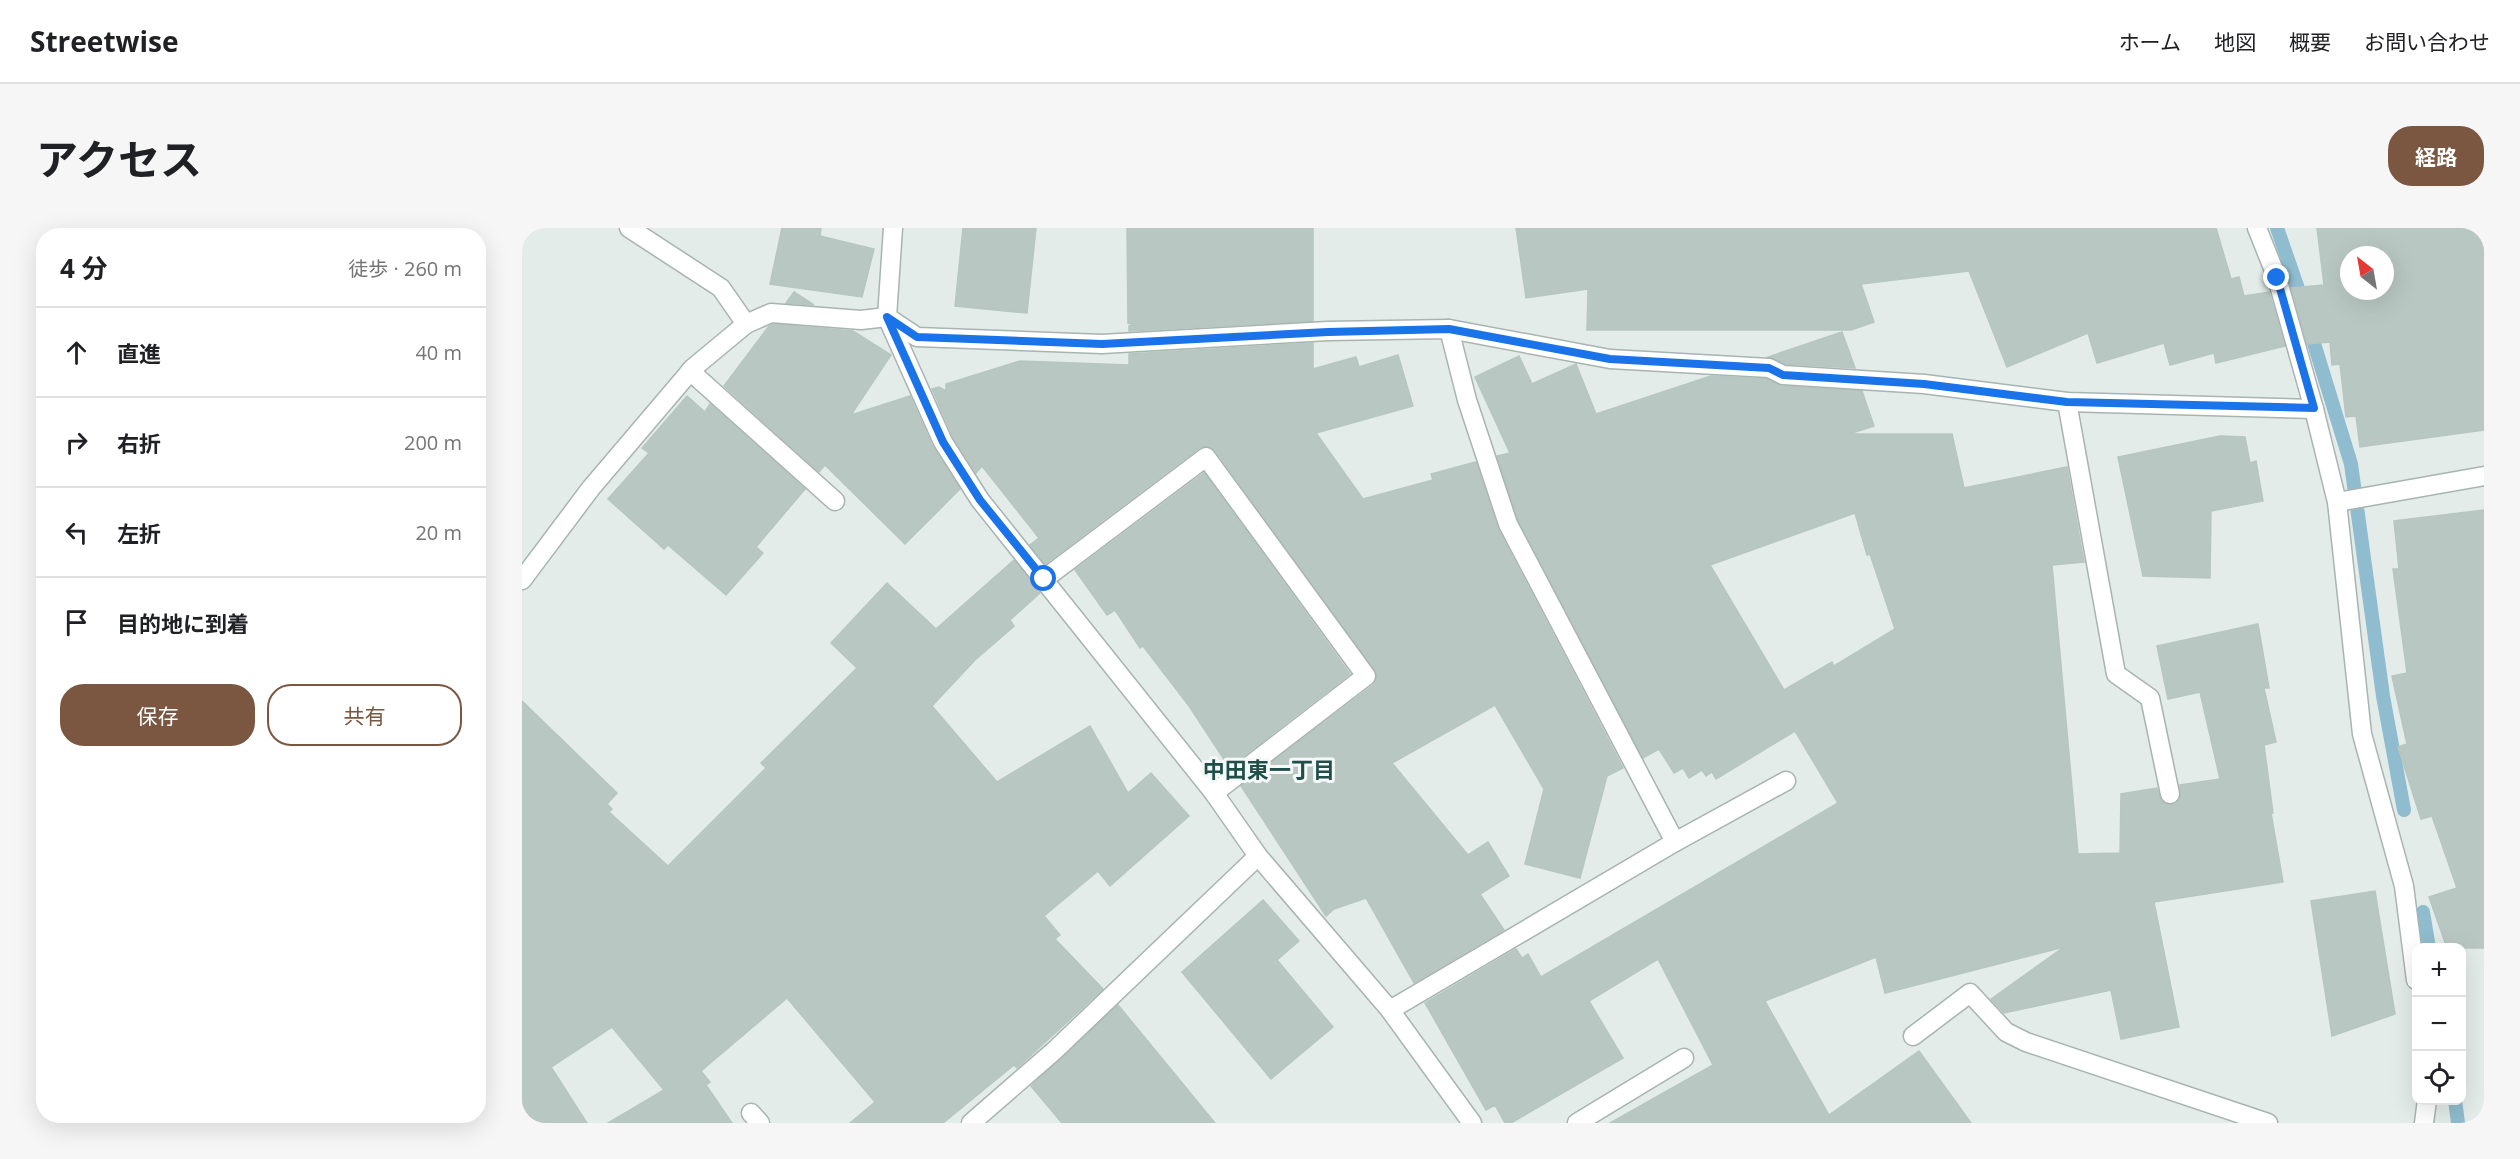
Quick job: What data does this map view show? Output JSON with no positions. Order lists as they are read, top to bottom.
{
  "districts": ["中田東一丁目"],
  "north": "top left",
  "page": {
    "header": "Streetwise",
    "nav": [
      "ホーム",
      "地図",
      "概要",
      "お問い合わせ"
    ],
    "title": "アクセス",
    "buttons": [
      "経路",
      ["保存", "共有"]
    ],
    "heading": ["4 分", "徒歩 · 260 m"],
    "list": [
      ["直進", "40 m"],
      ["右折", "200 m"],
      ["左折", "20 m"],
      "目的地に到着"
    ],
    "map_buttons": ["+", "−"]
  }
}
